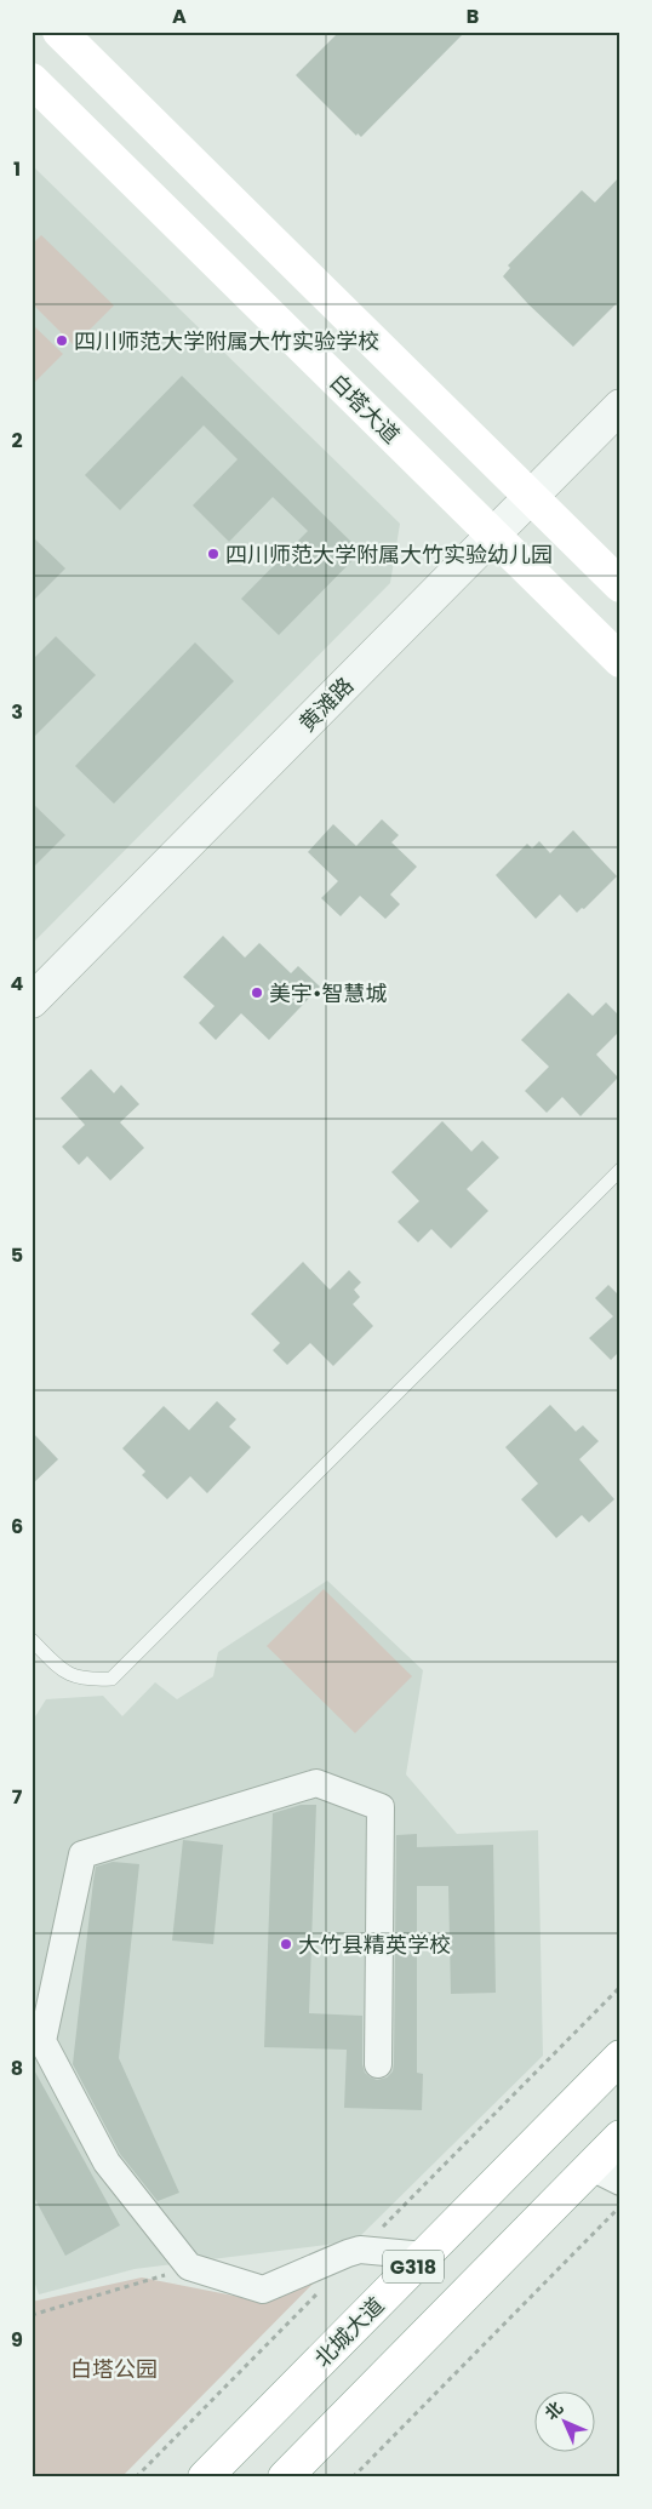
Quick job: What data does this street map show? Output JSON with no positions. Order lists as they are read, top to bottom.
{
  "streets": {
    "main road": ["白塔大道", "G318", "北城大道"],
    "street": ["黄滩路"]
  },
  "crossings": [
    ["白塔大道", "黄滩路"]
  ],
  "parks": ["白塔公园"],
  "places": [
    "四川师范大学附属大竹实验学校",
    "四川师范大学附属大竹实验幼儿园",
    "美宇•智慧城",
    "大竹县精英学校"
  ],
  "north": "top left",
  "grid": {
    "columns": ["A", "B"],
    "rows": [
      "1",
      "2",
      "3",
      "4",
      "5",
      "6",
      "7",
      "8",
      "9"
    ]
  }
}
